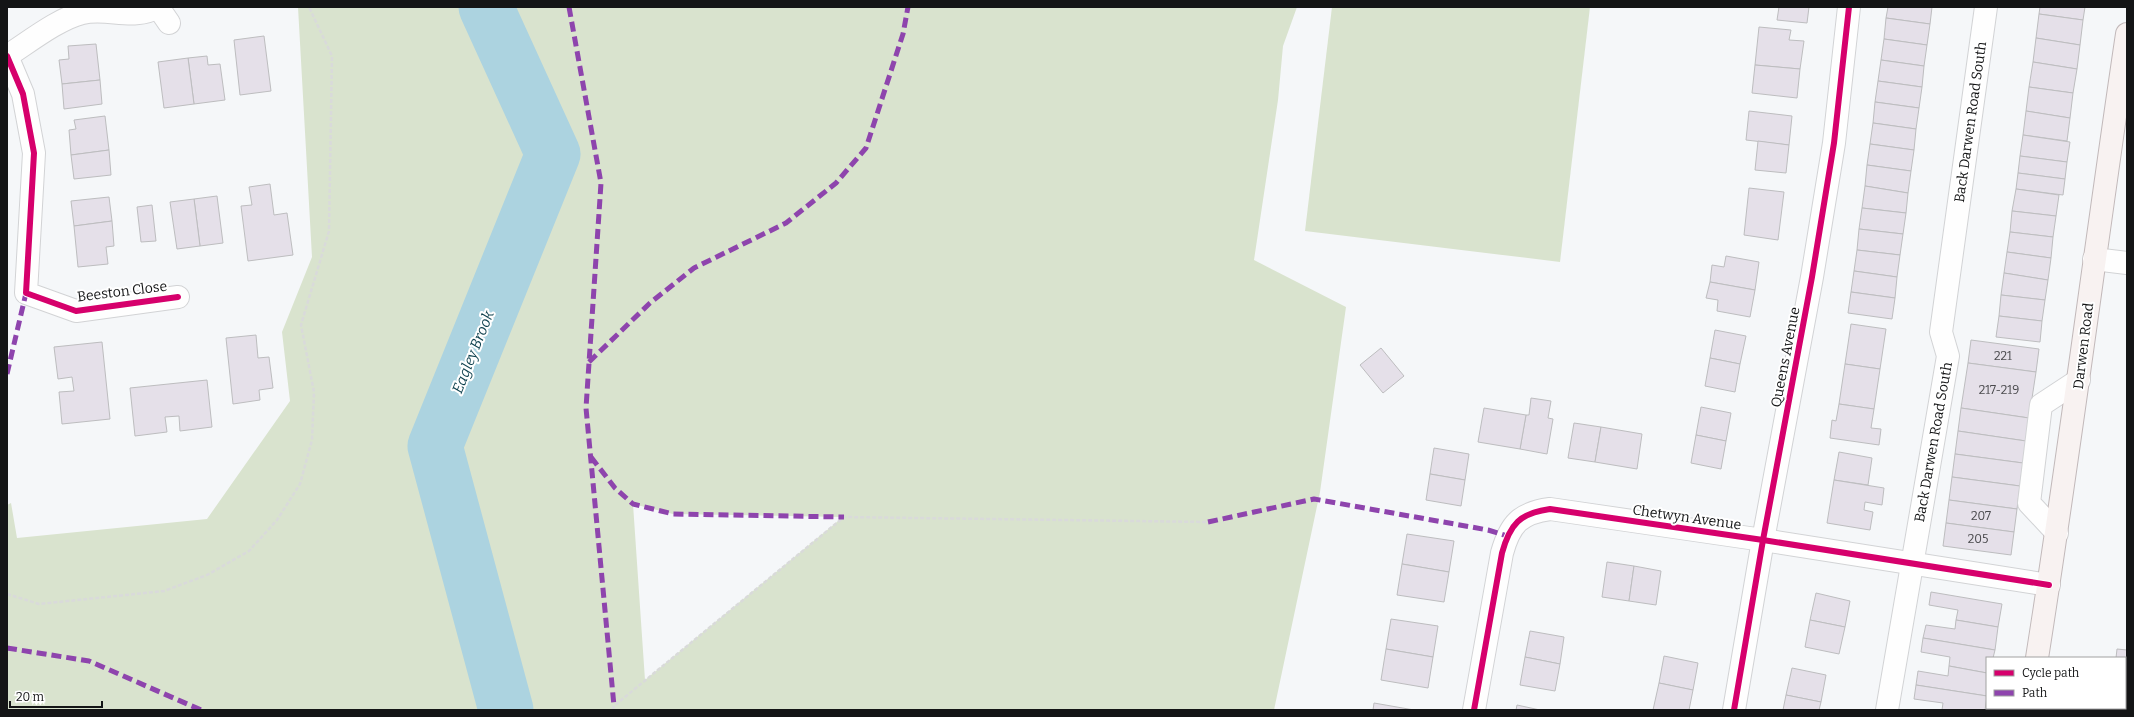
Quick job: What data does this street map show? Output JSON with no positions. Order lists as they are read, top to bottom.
{
  "streets": {
    "main road": ["Darwen Road"],
    "street": [
      "Back Darwen Road South",
      "Beeston Close",
      "Queens Avenue",
      "Chetwyn Avenue"
    ]
  },
  "crossings": [
    ["Back Darwen Road South", "Chetwyn Avenue"],
    ["Darwen Road", "Chetwyn Avenue"],
    ["Queens Avenue", "Chetwyn Avenue"]
  ],
  "water": ["Eagley Brook"],
  "house_numbers": [
    "221",
    "217-219",
    "207",
    "205"
  ],
  "legend": ["Cycle path", "Path"],
  "scale_bar": "20 m"
}
